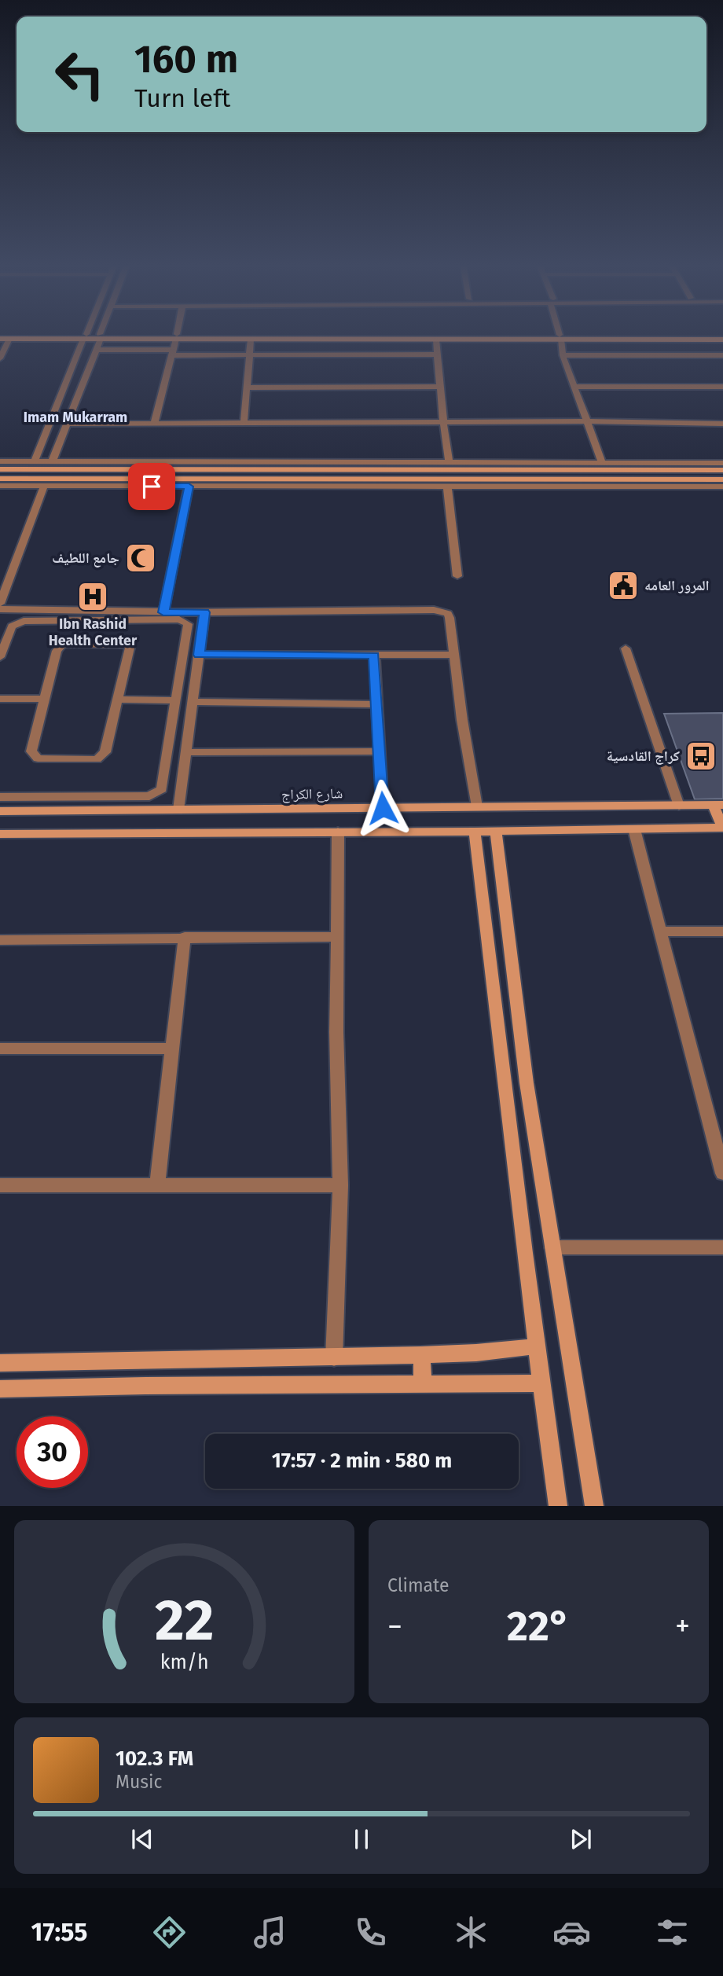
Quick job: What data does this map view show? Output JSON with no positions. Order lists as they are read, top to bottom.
{
  "streets": {
    "street": ["شارع الكراج"]
  },
  "districts": ["Imam Mukarram"],
  "places": {
    "mosque": ["جامع اللطیف"],
    "public building": ["المرور العامه"],
    "hospital": ["Ibn Rashid Health Center"],
    "bus stop": ["كراج القادسية"]
  },
  "page": {
    "turn": ["160 m", "Turn left"],
    "limit": "30",
    "trip": "17:57 · 2 min · 580 m",
    "tile": "Climate",
    "heat": ["−", "22°", "+"],
    "song": ["102.3 FM", "Music"],
    "tabs": "17:55",
    "gauge": ["22", "km/h"]
  }
}
